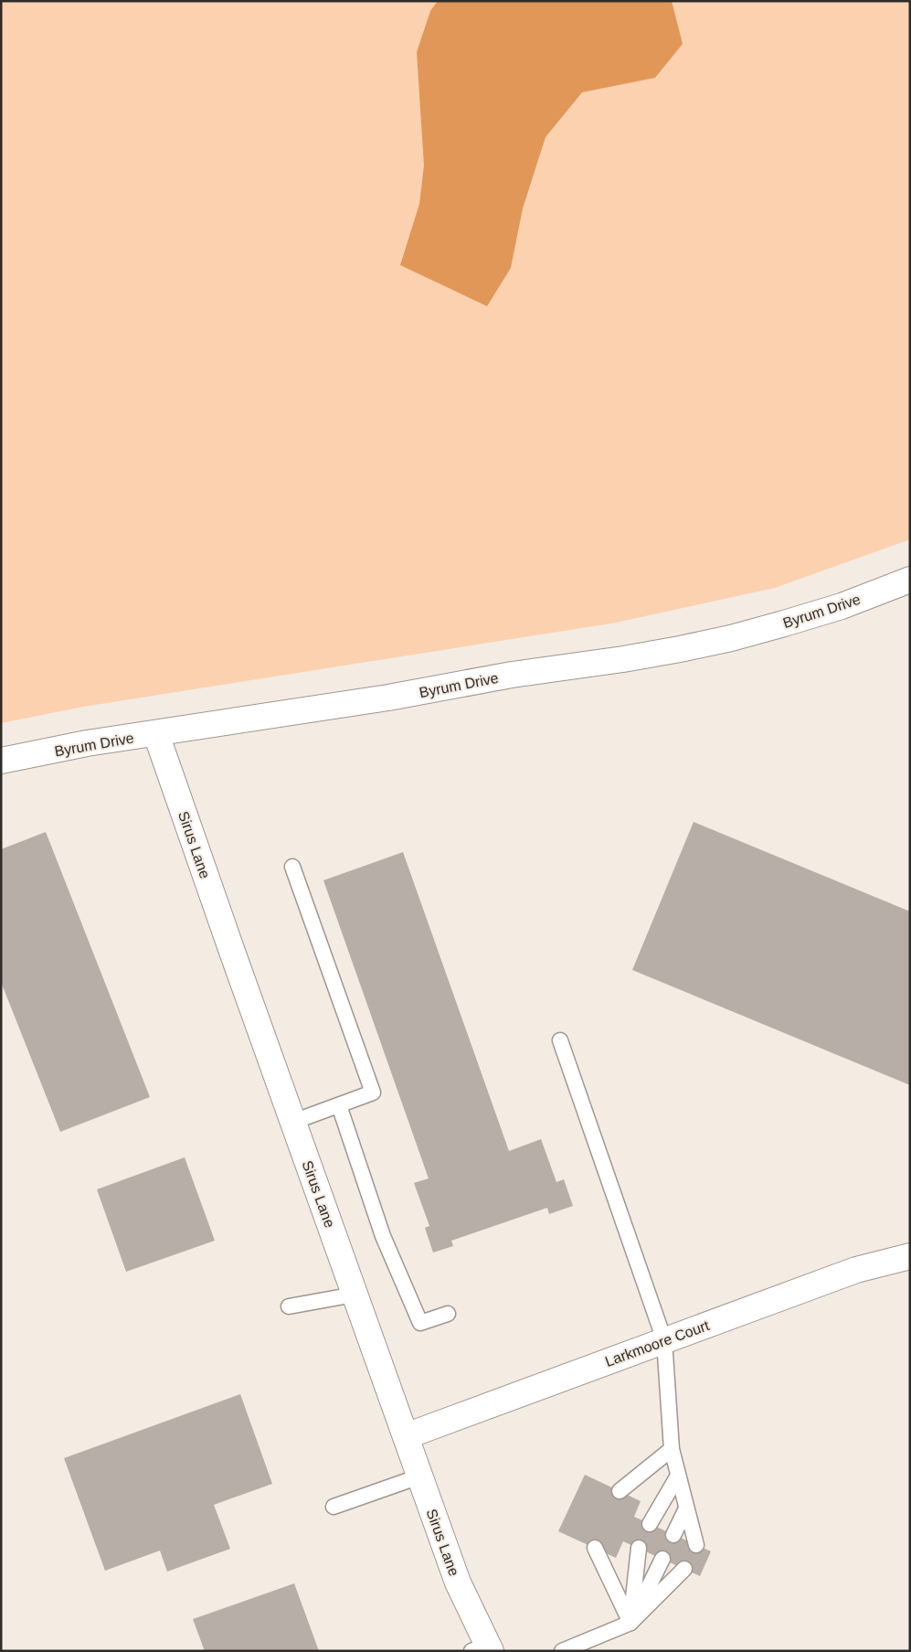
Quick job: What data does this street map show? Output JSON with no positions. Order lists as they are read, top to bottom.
{
  "streets": {
    "street": ["Byrum Drive", "Sirus Lane", "Larkmoore Court"]
  },
  "crossings": [
    ["Byrum Drive", "Sirus Lane"],
    ["Sirus Lane", "Larkmoore Court"]
  ]
}
